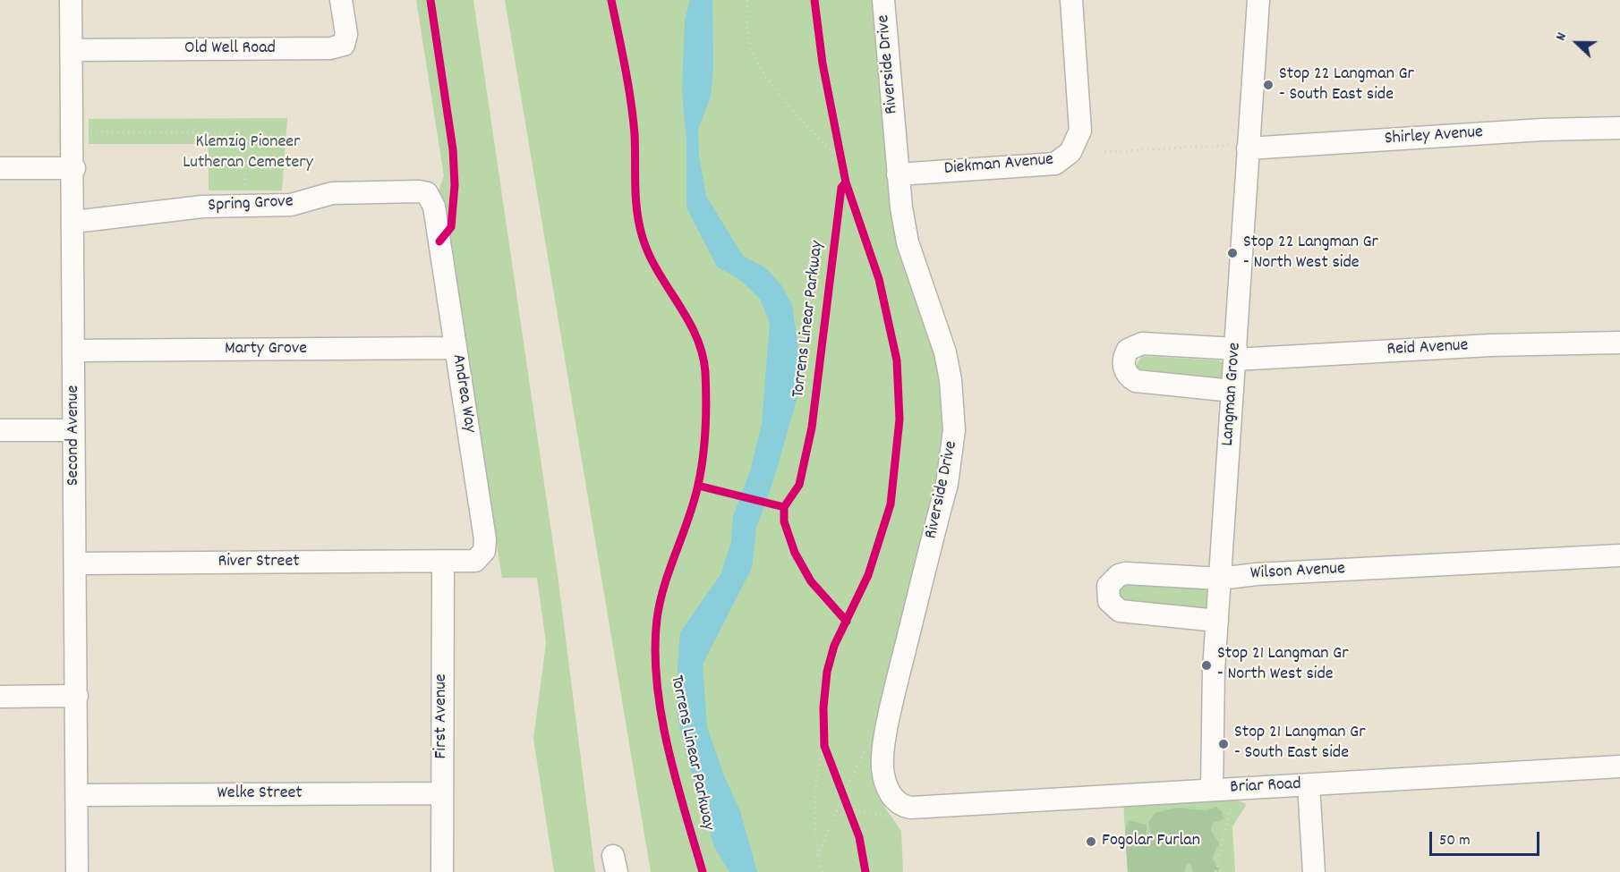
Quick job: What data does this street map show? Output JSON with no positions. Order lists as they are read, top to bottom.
{
  "streets": {
    "street": [
      "Old Well Road",
      "Riverside Drive",
      "Shirley Avenue",
      "Diekman Avenue",
      "Spring Grove",
      "Reid Avenue",
      "Marty Grove",
      "Andrea Way",
      "Langman Grove",
      "Second Avenue",
      "River Street",
      "Wilson Avenue",
      "First Avenue",
      "Briar Road",
      "Welke Street"
    ],
    "cycle path": ["Torrens Linear Parkway"]
  },
  "crossings": [
    ["Old Well Road", "Second Avenue"],
    ["Riverside Drive", "Diekman Avenue"],
    ["Riverside Drive", "Briar Road"],
    ["Shirley Avenue", "Langman Grove"],
    ["Spring Grove", "Andrea Way"],
    ["Spring Grove", "Second Avenue"],
    ["Reid Avenue", "Langman Grove"],
    ["Marty Grove", "Andrea Way"],
    ["Marty Grove", "Second Avenue"],
    ["Andrea Way", "River Street"],
    ["Andrea Way", "First Avenue"],
    ["Langman Grove", "Wilson Avenue"],
    ["Langman Grove", "Briar Road"],
    ["Second Avenue", "River Street"],
    ["Second Avenue", "Welke Street"],
    ["River Street", "First Avenue"],
    ["First Avenue", "Welke Street"]
  ],
  "parks": ["Klemzig Pioneer Lutheran Cemetery"],
  "places": [
    "Stop 22 Langman Gr - South East side",
    "Stop 22 Langman Gr - North West side",
    "Stop 21 Langman Gr - North West side",
    "Stop 21 Langman Gr - South East side",
    "Fogolar Furlan"
  ],
  "scale_bar": "50 m",
  "north": "left"
}
